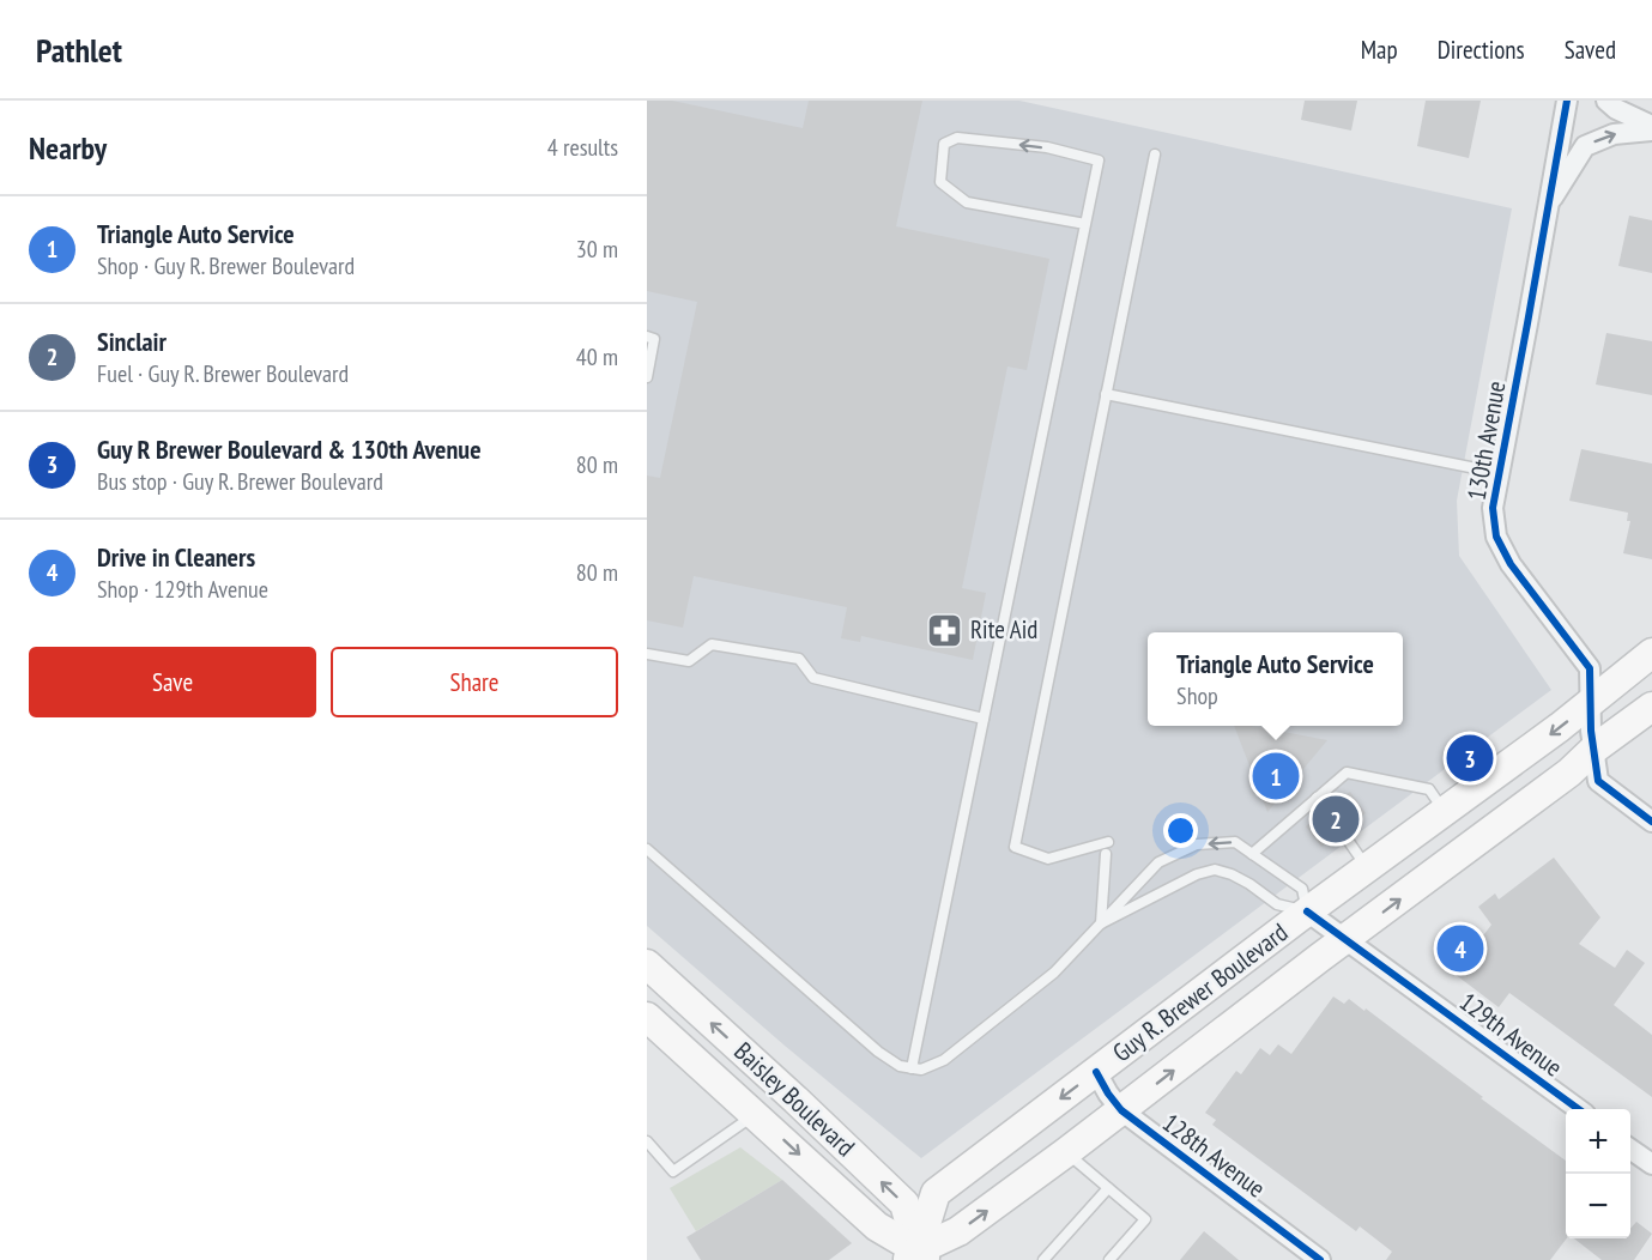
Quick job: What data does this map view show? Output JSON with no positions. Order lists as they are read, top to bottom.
{
  "streets": {
    "main road": ["Guy R. Brewer Boulevard", "Baisley Boulevard"],
    "street": ["130th Avenue", "129th Avenue", "128th Avenue"]
  },
  "crossings": [
    ["130th Avenue", "Guy R. Brewer Boulevard"],
    ["Guy R. Brewer Boulevard", "129th Avenue"],
    ["Guy R. Brewer Boulevard", "Baisley Boulevard"],
    ["Guy R. Brewer Boulevard", "128th Avenue"]
  ],
  "places": {
    "pharmacy": ["Rite Aid"]
  },
  "page": {
    "header": "Pathlet",
    "nav": ["Map", "Directions", "Saved"],
    "heading": ["Nearby", "4 results"],
    "list": [
      {
        "mark": "1",
        "name": "Triangle Auto Service",
        "note": "Shop · Guy R. Brewer Boulevard",
        "value": "30 m"
      },
      {
        "mark": "2",
        "name": "Sinclair",
        "note": "Fuel · Guy R. Brewer Boulevard",
        "value": "40 m"
      },
      {
        "mark": "3",
        "name": "Guy R Brewer Boulevard & 130th Avenue",
        "note": "Bus stop · Guy R. Brewer Boulevard",
        "value": "80 m"
      },
      {
        "mark": "4",
        "name": "Drive in Cleaners",
        "note": "Shop · 129th Avenue",
        "value": "80 m"
      }
    ],
    "buttons": ["Save", "Share"],
    "popup": ["Triangle Auto Service", "Shop"],
    "pins": [
      "3",
      "1",
      "2",
      "4"
    ],
    "map_buttons": ["+", "−"]
  }
}
